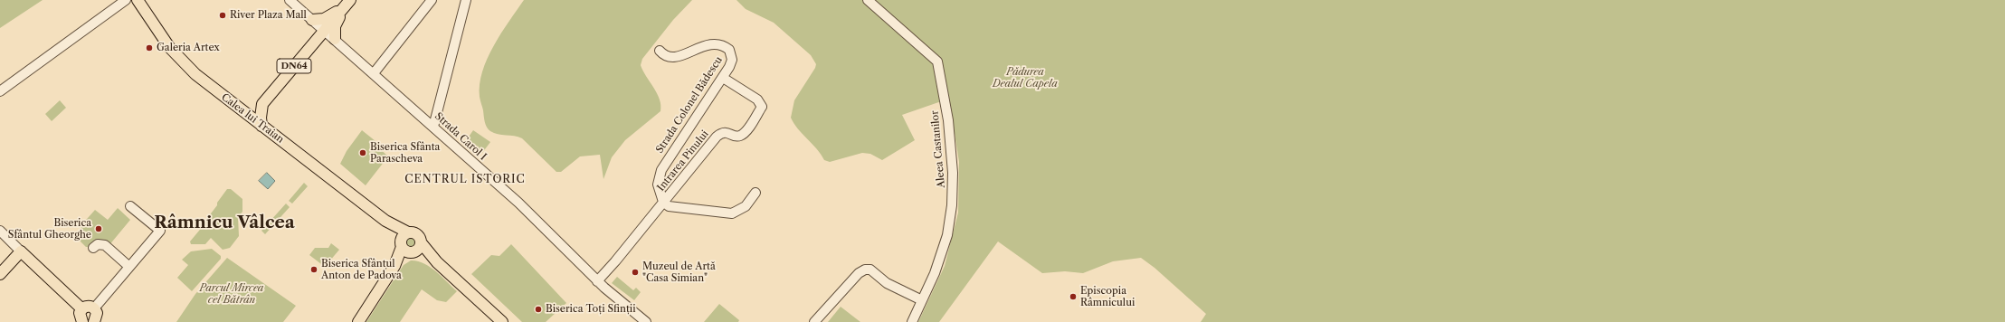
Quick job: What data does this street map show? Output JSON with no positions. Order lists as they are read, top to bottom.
{
  "streets": {
    "main road": ["DN64", "Calea lui Traian"],
    "street": [
      "Strada Colonel Bădescu",
      "Strada Carol I",
      "Aleea Castanilor",
      "Intrarea Pinului"
    ]
  },
  "crossings": [
    ["DN64", "Strada Carol I"],
    ["Strada Colonel Bădescu", "Intrarea Pinului"]
  ],
  "districts": ["CENTRUL ISTORIC", "Râmnicu Vâlcea"],
  "parks": ["Pădurea Dealul Capela", "Parcul Mircea cel Bătrân"],
  "places": [
    "River Plaza Mall",
    "Galeria Artex",
    "Biserica Sfânta Parascheva",
    "Biserica Sfântul Gheorghe",
    "Biserica Sfântul Anton de Padova",
    "Muzeul de Artă \"Casa Simian\"",
    "Episcopia Râmnicului",
    "Biserica Toți Sfinții"
  ]
}
